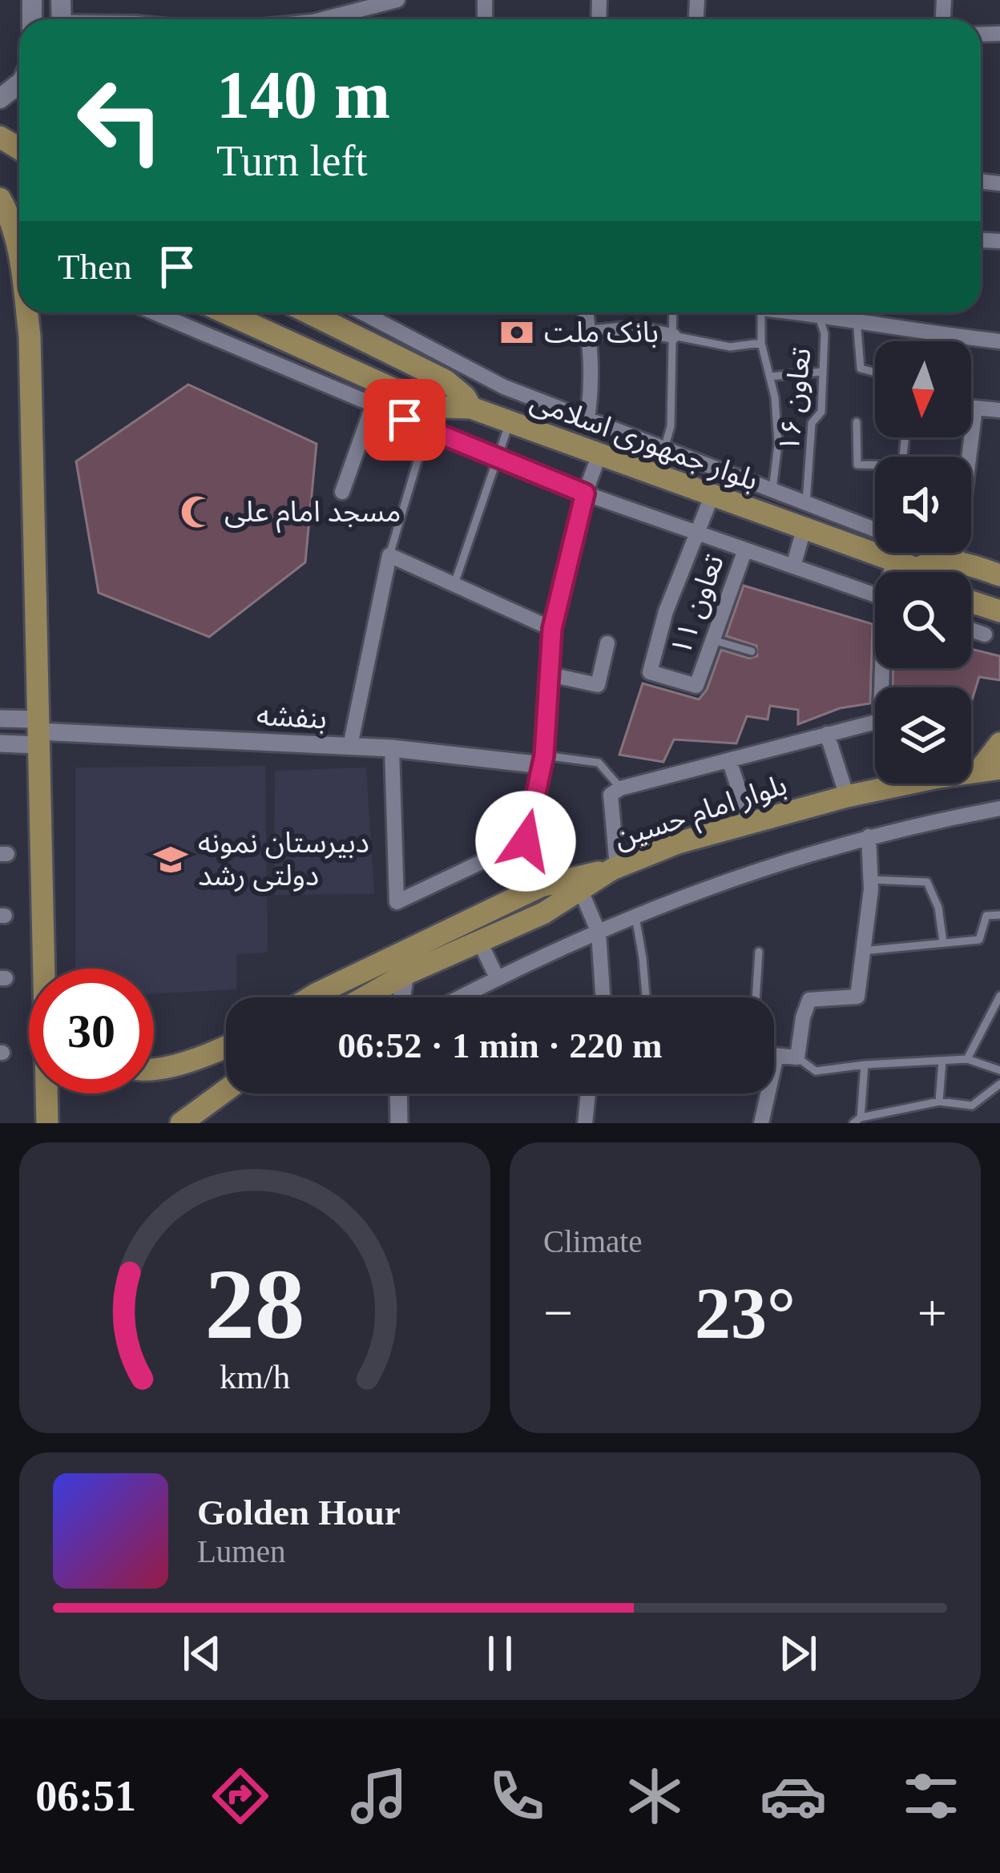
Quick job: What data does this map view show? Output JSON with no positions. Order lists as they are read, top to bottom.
{
  "streets": {
    "main road": ["بلوار جمهوری اسلامی", "بلوار امام حسین"],
    "street": ["تعاون ۱۱", "بنفشه"],
    "lane": ["تعاون ۱۶"]
  },
  "places": {
    "bank": ["بانک ملت"],
    "mosque": ["مسجد امام علی"],
    "school or university": ["دبیرستان نمونه دولتی رشد"]
  },
  "north": "bottom",
  "page": {
    "turn": ["140 m", "Turn left"],
    "then": "Then",
    "limit": "30",
    "trip": "06:52 · 1 min · 220 m",
    "tile": "Climate",
    "heat": ["−", "23°", "+"],
    "song": ["Golden Hour", "Lumen"],
    "tabs": "06:51",
    "gauge": ["28", "km/h"]
  }
}
